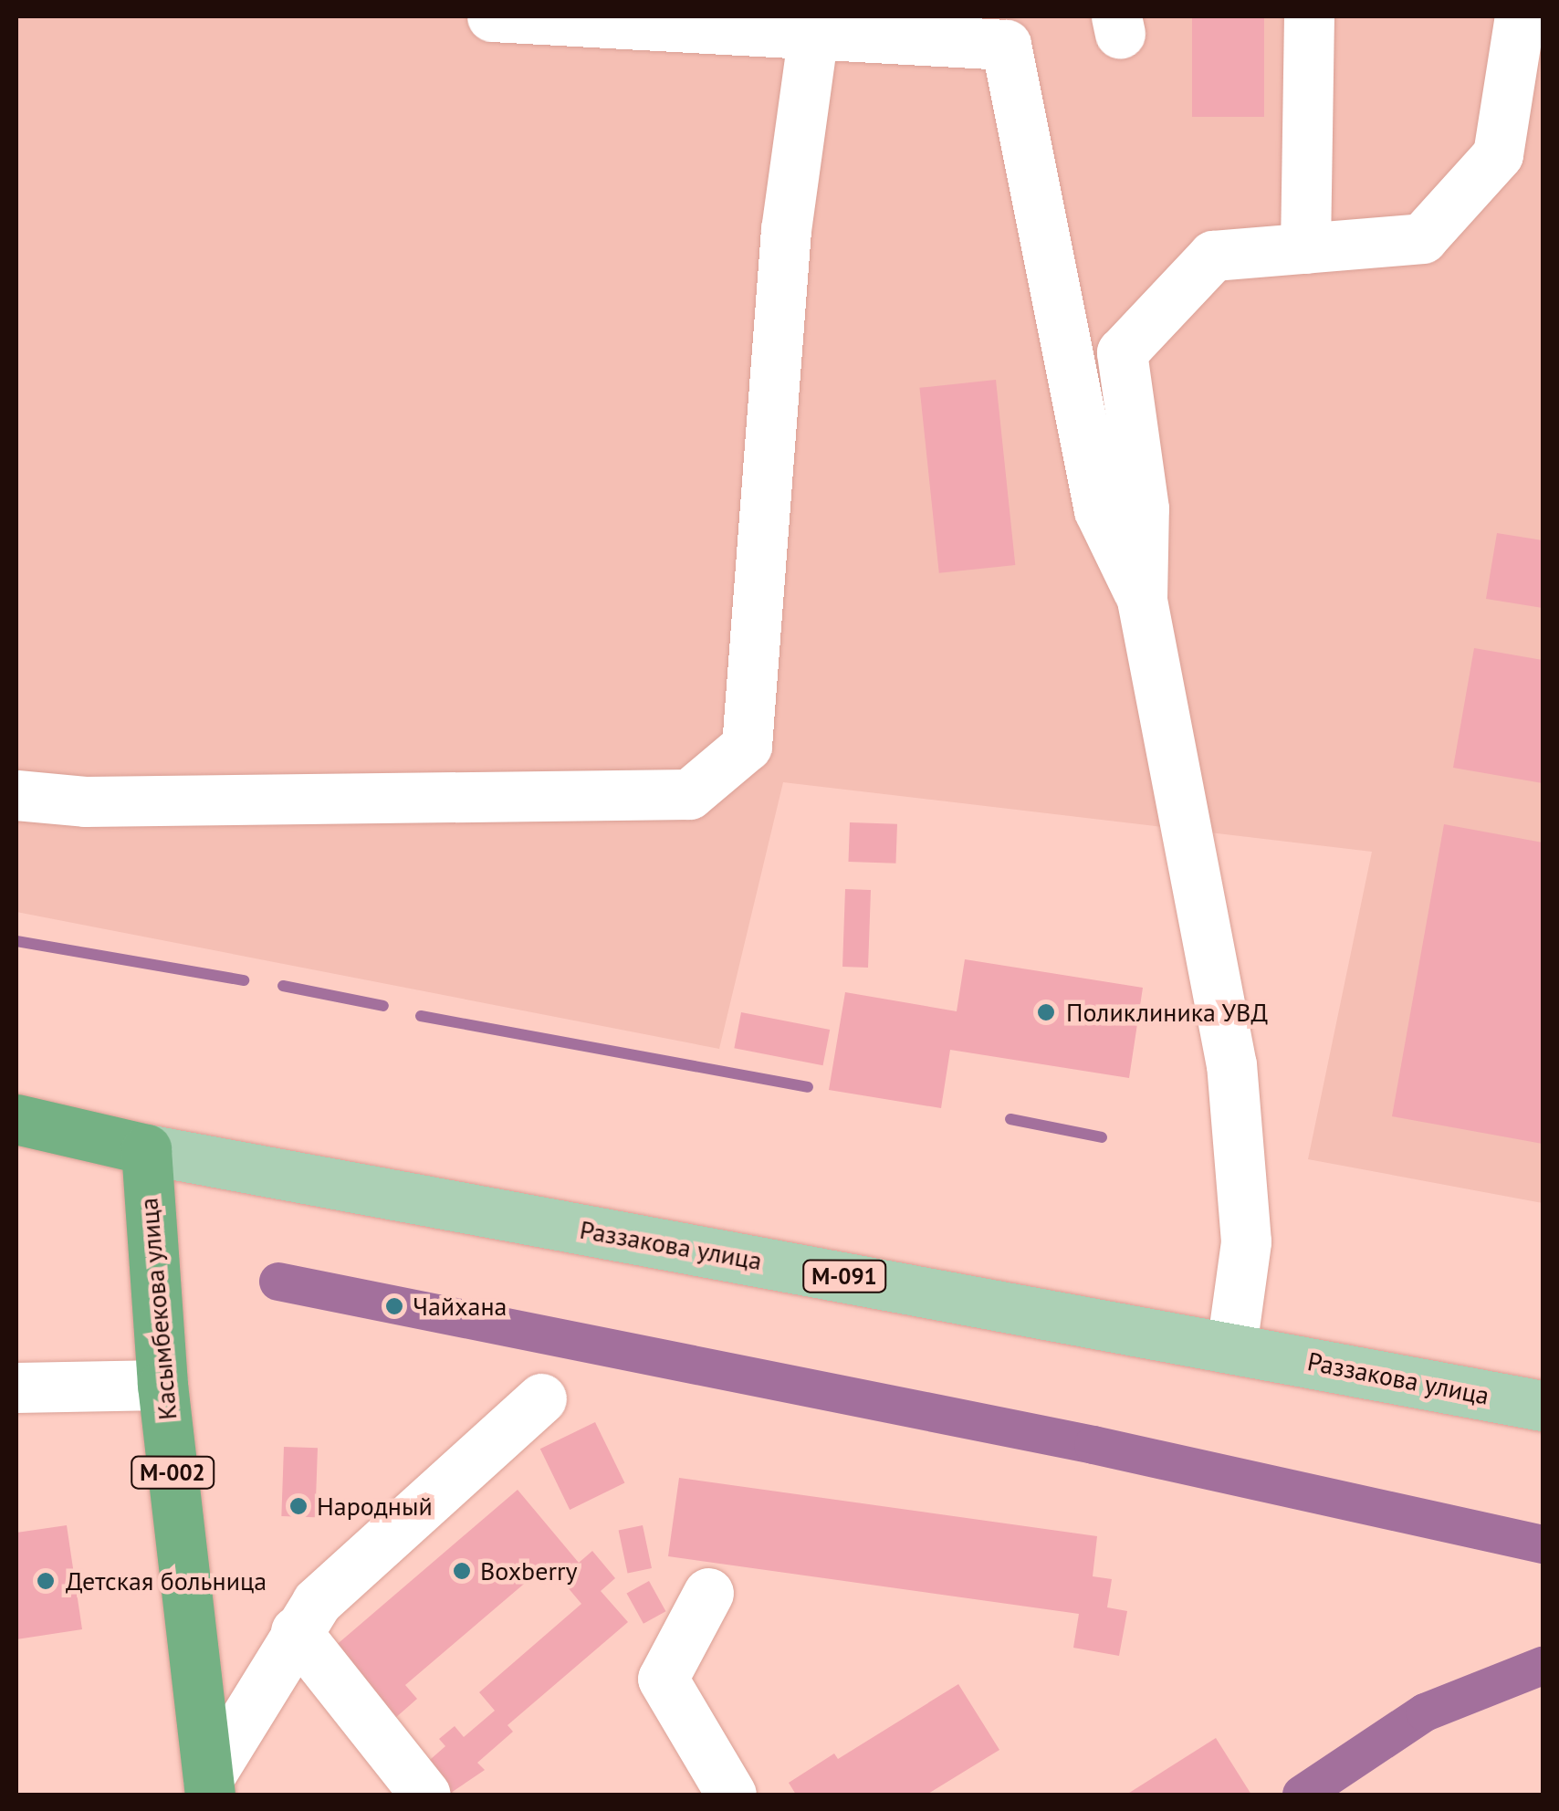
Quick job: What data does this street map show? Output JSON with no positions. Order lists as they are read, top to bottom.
{
  "streets": {
    "highway": [
      "Раззакова улица",
      "М-091",
      "Касымбекова улица",
      "M-002"
    ]
  },
  "crossings": [
    ["Раззакова улица", "Касымбекова улица"]
  ],
  "places": [
    "Поликлиника УВД",
    "Чайхана",
    "Народный",
    "Boxberry",
    "Детская больница"
  ]
}
